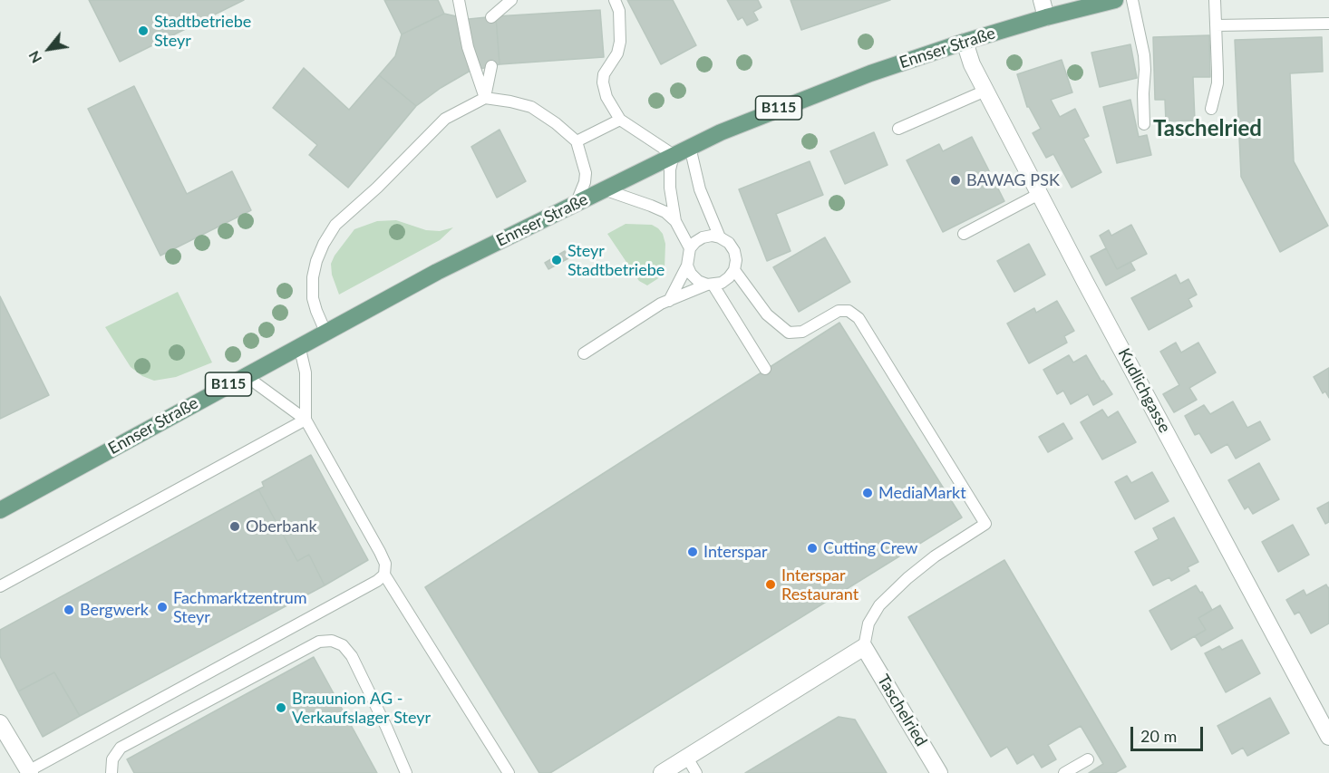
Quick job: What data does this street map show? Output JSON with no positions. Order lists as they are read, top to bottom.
{
  "streets": {
    "main road": ["Ennser Straße", "B115"],
    "street": ["Kudlichgasse", "Taschelried"]
  },
  "crossings": [
    ["Ennser Straße", "Kudlichgasse"]
  ],
  "districts": ["Taschelried"],
  "places": [
    "Stadtbetriebe Steyr",
    "BAWAG PSK",
    "Steyr Stadtbetriebe",
    "MediaMarkt",
    "Oberbank",
    "Cutting Crew",
    "Interspar",
    "Interspar Restaurant",
    "Fachmarktzentrum Steyr",
    "Bergwerk",
    "Brauunion AG - Verkaufslager Steyr"
  ],
  "scale_bar": "20 m",
  "north": "bottom left"
}
